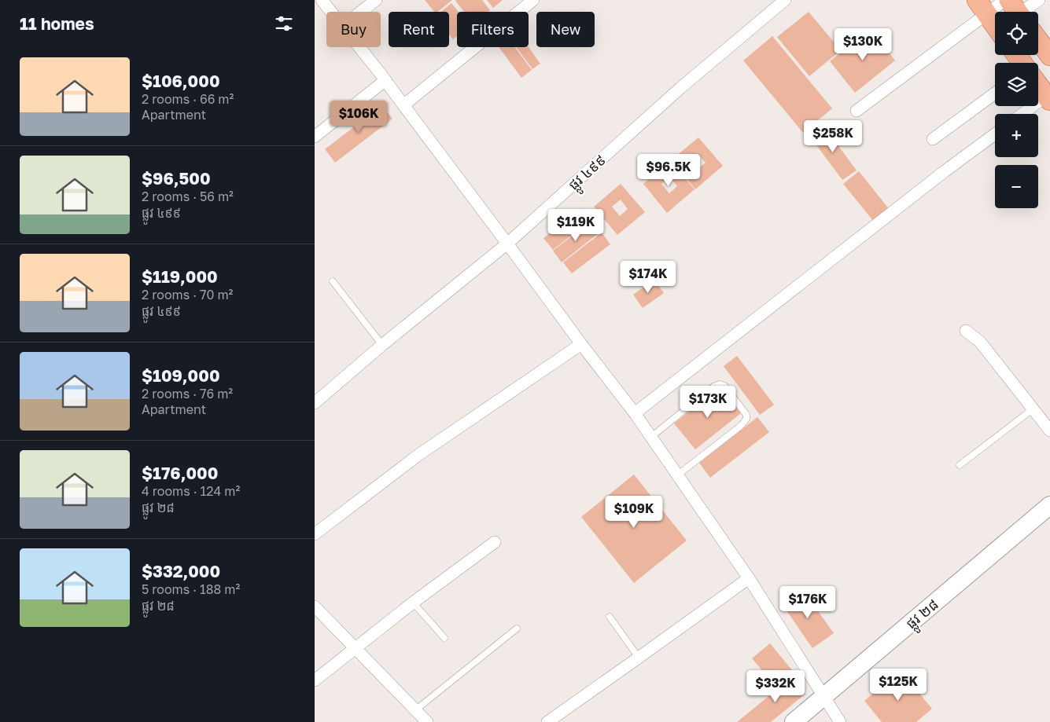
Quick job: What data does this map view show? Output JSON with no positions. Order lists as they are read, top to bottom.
{
  "streets": {
    "street": ["ផ្លូវ ៤៩៩", "ផ្លូវ ២៨"]
  },
  "page": {
    "heading": "11 homes",
    "map_buttons": ["+", "−"],
    "chip": [
      "Buy",
      "Rent",
      "Filters",
      "New"
    ],
    "price": [
      "$130K",
      "$106K",
      "$258K",
      "$96.5K",
      "$119K",
      "$174K",
      "$173K",
      "$109K",
      "$176K",
      "$125K",
      "$332K"
    ],
    "list": [
      {
        "name": "$106,000",
        "note": "2 rooms · 66 m² · Apartment"
      },
      {
        "name": "$96,500",
        "note": "2 rooms · 56 m² · ផ្លូវ ៤៩៩"
      },
      {
        "name": "$119,000",
        "note": "2 rooms · 70 m² · ផ្លូវ ៤៩៩"
      },
      {
        "name": "$109,000",
        "note": "2 rooms · 76 m² · Apartment"
      },
      {
        "name": "$176,000",
        "note": "4 rooms · 124 m² · ផ្លូវ ២៨"
      },
      {
        "name": "$332,000",
        "note": "5 rooms · 188 m² · ផ្លូវ ២៨"
      }
    ]
  }
}
